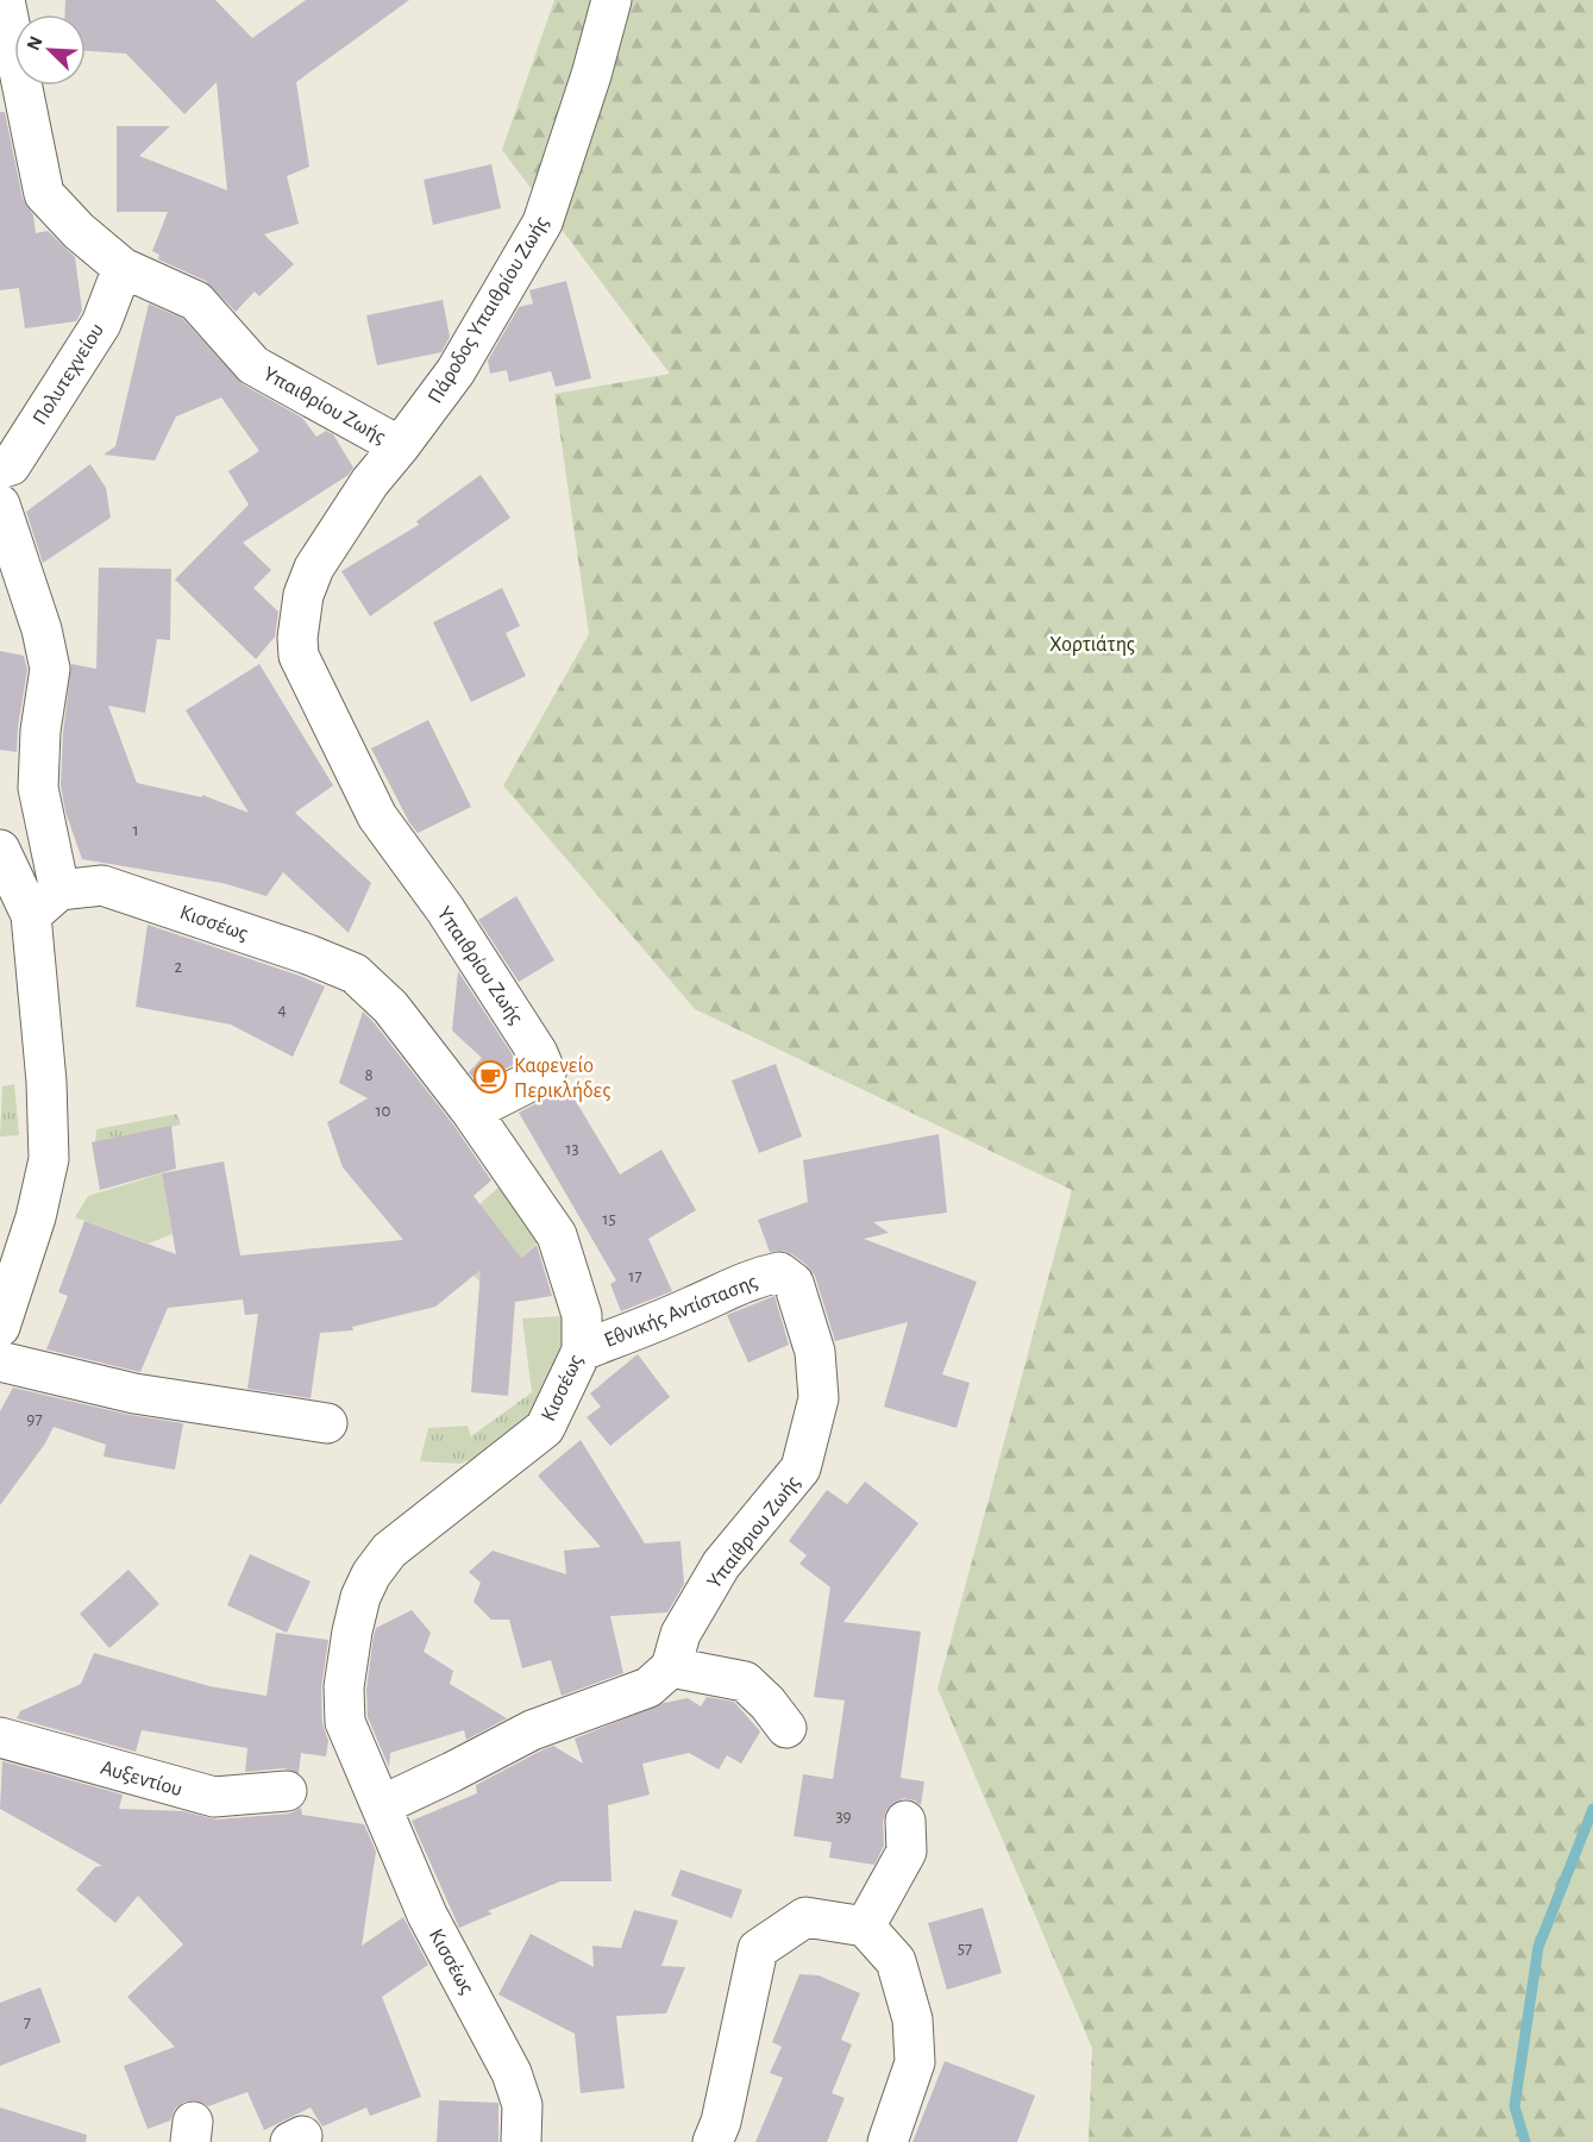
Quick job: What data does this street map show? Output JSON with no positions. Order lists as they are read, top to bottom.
{
  "streets": {
    "street": [
      "Πάροδος Υπαιθρίου Ζωής",
      "Πολυτεχνείου",
      "Υπαιθρίου Ζωής",
      "Κισσέως",
      "Εθνικής Αντίστασης",
      "Υπαίθριου Ζωής",
      "Αυξεντίου"
    ]
  },
  "crossings": [
    ["Πάροδος Υπαιθρίου Ζωής", "Υπαιθρίου Ζωής"],
    ["Πολυτεχνείου", "Υπαιθρίου Ζωής"],
    ["Υπαιθρίου Ζωής", "Κισσέως"],
    ["Κισσέως", "Εθνικής Αντίστασης"],
    ["Εθνικής Αντίστασης", "Υπαίθριου Ζωής"]
  ],
  "parks": ["Χορτιάτης"],
  "places": {
    "cafe": ["Καφενείο Περικλήδες"]
  },
  "house_numbers": [
    "1",
    "2",
    "4",
    "8",
    "10",
    "13",
    "15",
    "17",
    "97",
    "39",
    "57",
    "7"
  ],
  "north": "top left"
}
